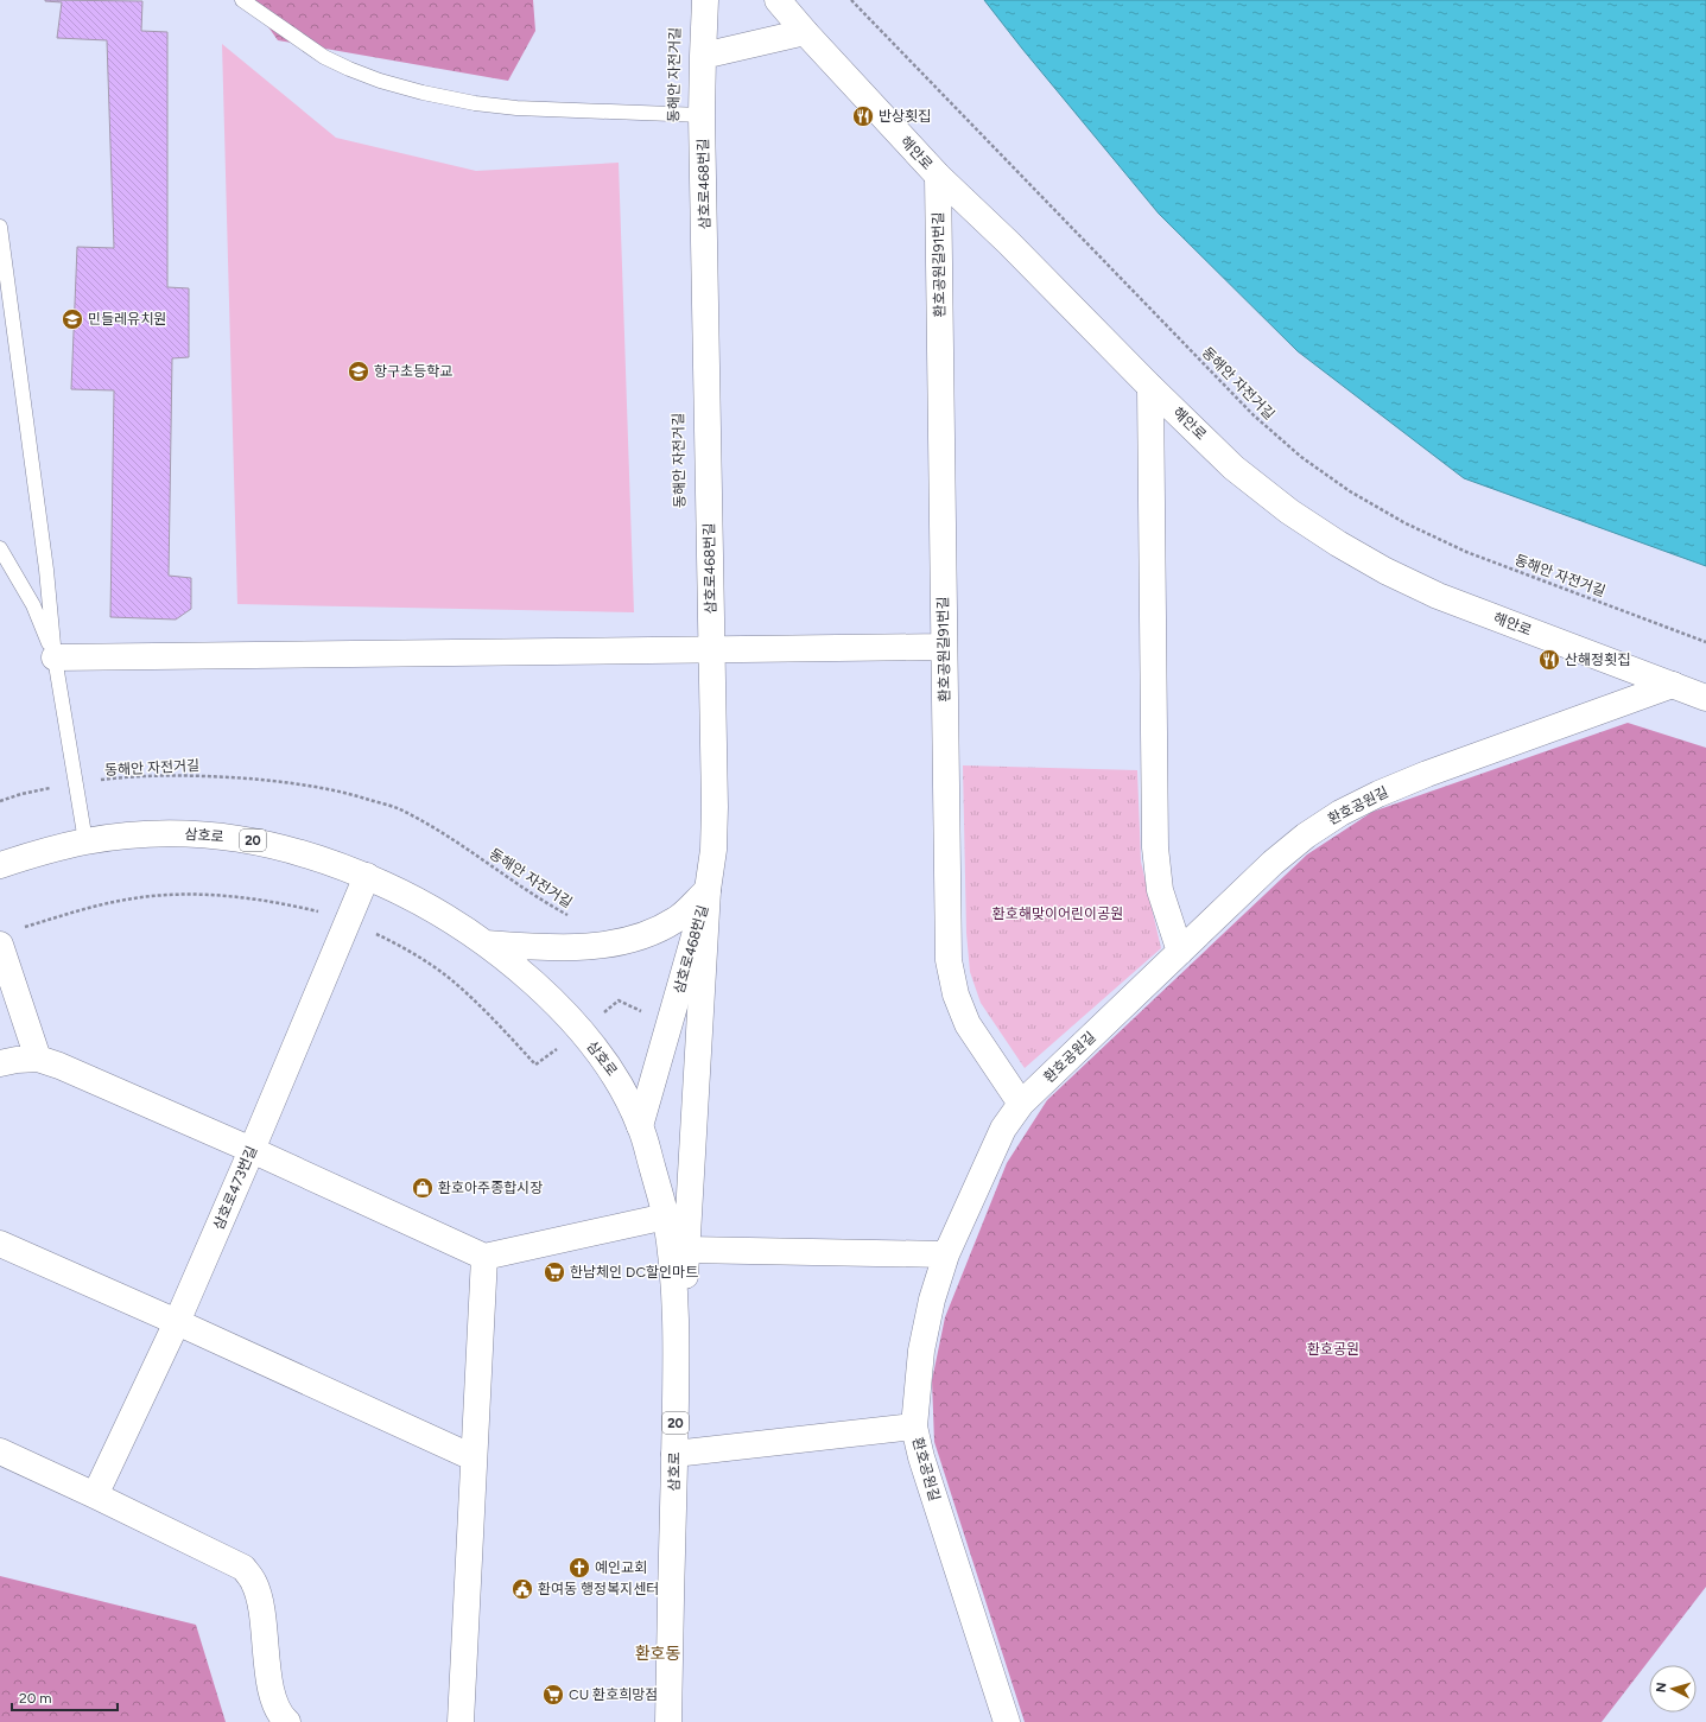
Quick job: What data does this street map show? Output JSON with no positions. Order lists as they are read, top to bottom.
{
  "streets": {
    "street": [
      "해안로",
      "삼호로468번길",
      "환호공원길91번길",
      "환호공원길",
      "삼호로",
      "20",
      "삼호로473번길"
    ],
    "path": ["동해안 자전거길"]
  },
  "crossings": [
    ["해안로", "환호공원길91번길"],
    ["해안로", "환호공원길"],
    ["삼호로468번길", "삼호로"],
    ["환호공원길91번길", "환호공원길"],
    ["삼호로", "삼호로473번길"]
  ],
  "districts": ["환호동"],
  "parks": ["환호해맞이어린이공원", "환호공원"],
  "places": {
    "restaurant": ["반상횟집", "산해정횟집"],
    "school or university": ["민들레유치원", "항구초등학교"],
    "shop": ["환호아주종합시장"],
    "supermarket": ["한남체인 DC할인마트", "CU 환호희망점"],
    "church": ["예인교회"],
    "public building": ["환여동 행정복지센터"]
  },
  "scale_bar": "20 m",
  "north": "left"
}
